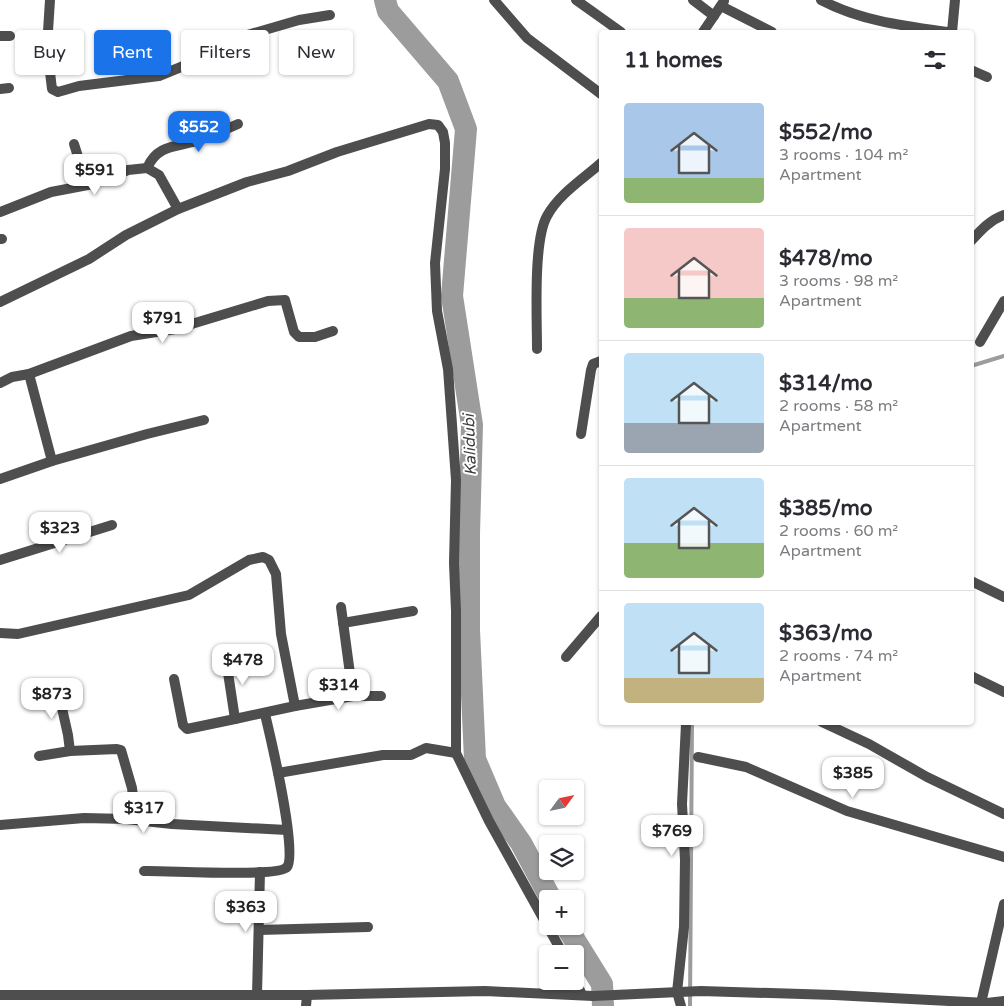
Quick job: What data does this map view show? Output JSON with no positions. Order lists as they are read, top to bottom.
{
  "water": ["Kalidubi"],
  "north": "top right",
  "page": {
    "chip": [
      "Buy",
      "Rent",
      "Filters",
      "New"
    ],
    "heading": "11 homes",
    "list": [
      {
        "name": "$552/mo",
        "note": "3 rooms · 104 m² · Apartment"
      },
      {
        "name": "$478/mo",
        "note": "3 rooms · 98 m² · Apartment"
      },
      {
        "name": "$314/mo",
        "note": "2 rooms · 58 m² · Apartment"
      },
      {
        "name": "$385/mo",
        "note": "2 rooms · 60 m² · Apartment"
      },
      {
        "name": "$363/mo",
        "note": "2 rooms · 74 m² · Apartment"
      }
    ],
    "price": [
      "$552",
      "$591",
      "$791",
      "$323",
      "$478",
      "$314",
      "$873",
      "$385",
      "$317",
      "$769",
      "$363"
    ],
    "map_buttons": ["+", "−"]
  }
}
